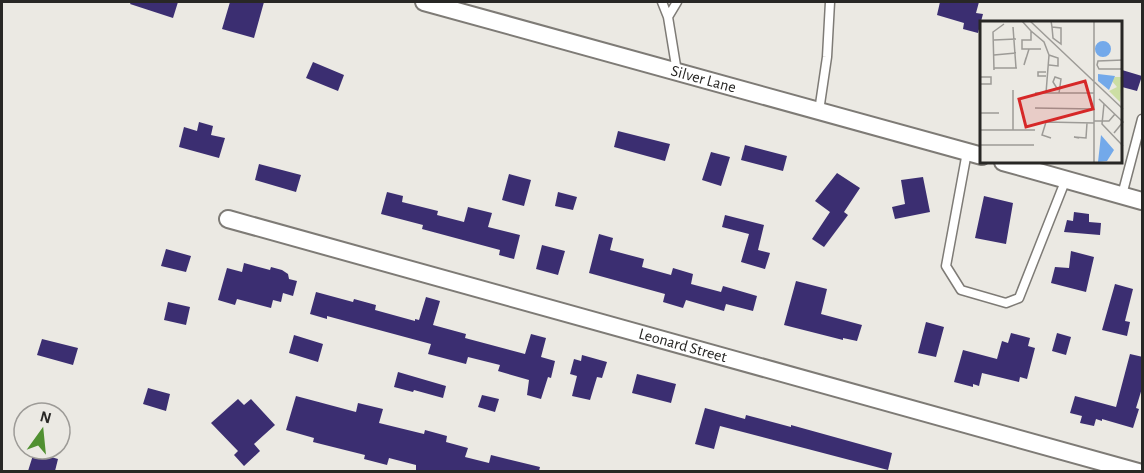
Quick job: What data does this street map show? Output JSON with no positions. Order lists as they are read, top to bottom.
{
  "streets": {
    "street": ["Silver Lane", "Leonard Street"]
  },
  "north": "top"
}
